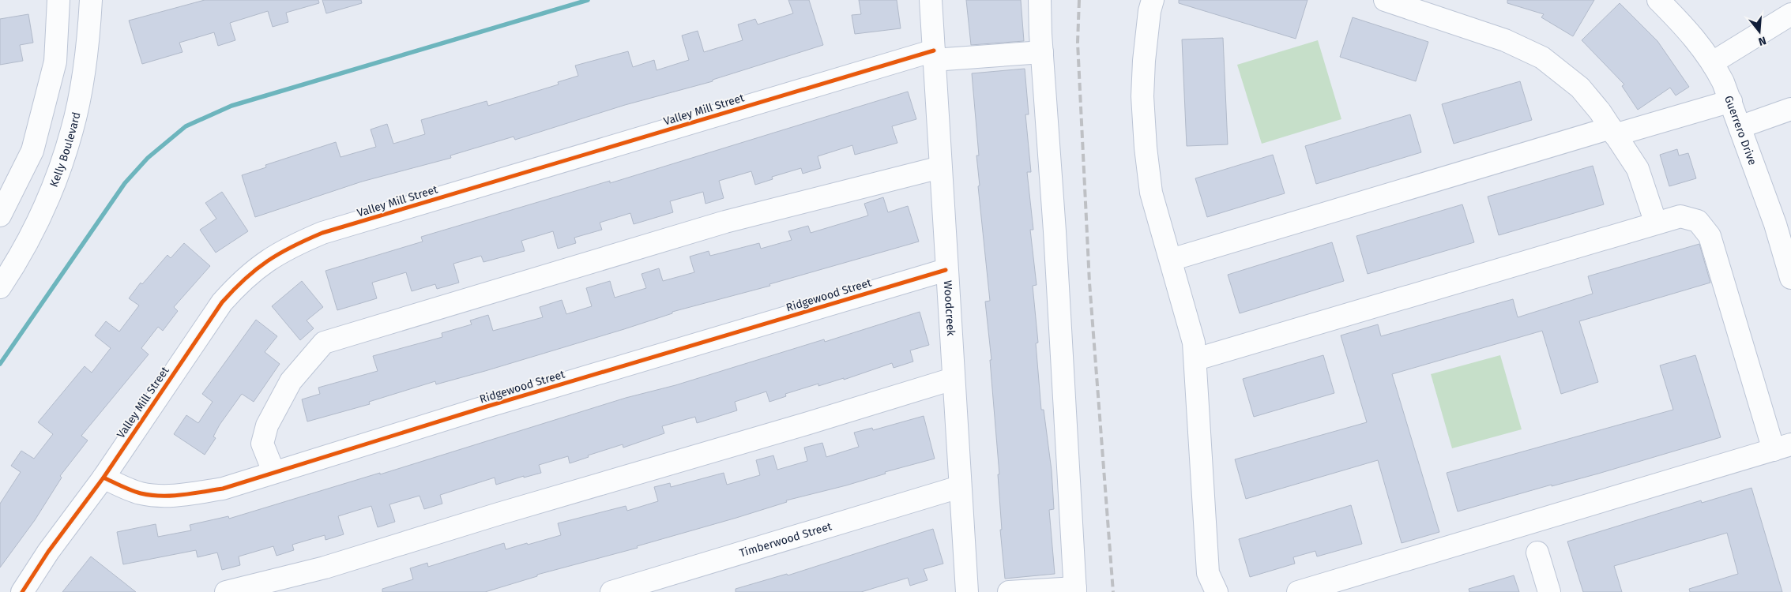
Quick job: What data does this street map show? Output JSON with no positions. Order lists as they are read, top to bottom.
{
  "streets": {
    "street": [
      "Valley Mill Street",
      "Guerrero Drive",
      "Kelly Boulevard",
      "Ridgewood Street",
      "Woodcreek",
      "Timberwood Street"
    ]
  },
  "crossings": [
    ["Valley Mill Street", "Ridgewood Street"],
    ["Valley Mill Street", "Woodcreek"],
    ["Ridgewood Street", "Woodcreek"],
    ["Woodcreek", "Timberwood Street"]
  ],
  "north": "bottom"
}
